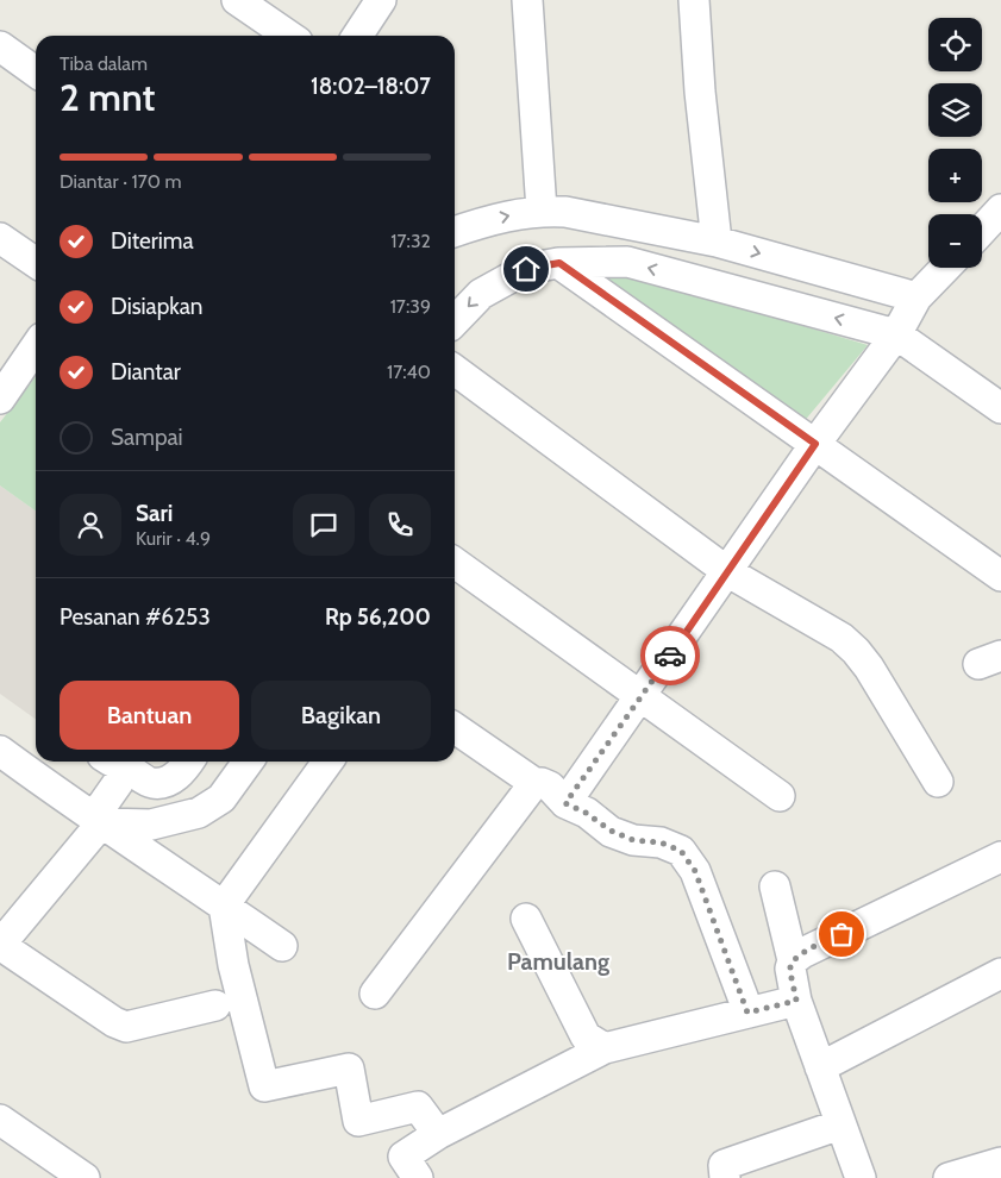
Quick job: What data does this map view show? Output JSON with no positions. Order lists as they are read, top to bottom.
{
  "districts": ["Pamulang"],
  "page": {
    "map_buttons": ["+", "−"],
    "heading": ["2 mnt", "Tiba dalam", "18:02–18:07"],
    "panel": [
      "Sari",
      "Kurir · 4.9",
      "Pesanan #6253",
      "Rp 56,200"
    ],
    "bar": "Diantar · 170 m",
    "list": [
      ["Diterima", "17:32"],
      ["Disiapkan", "17:39"],
      ["Diantar", "17:40"],
      "Sampai"
    ],
    "buttons": ["Bantuan", "Bagikan"]
  }
}
